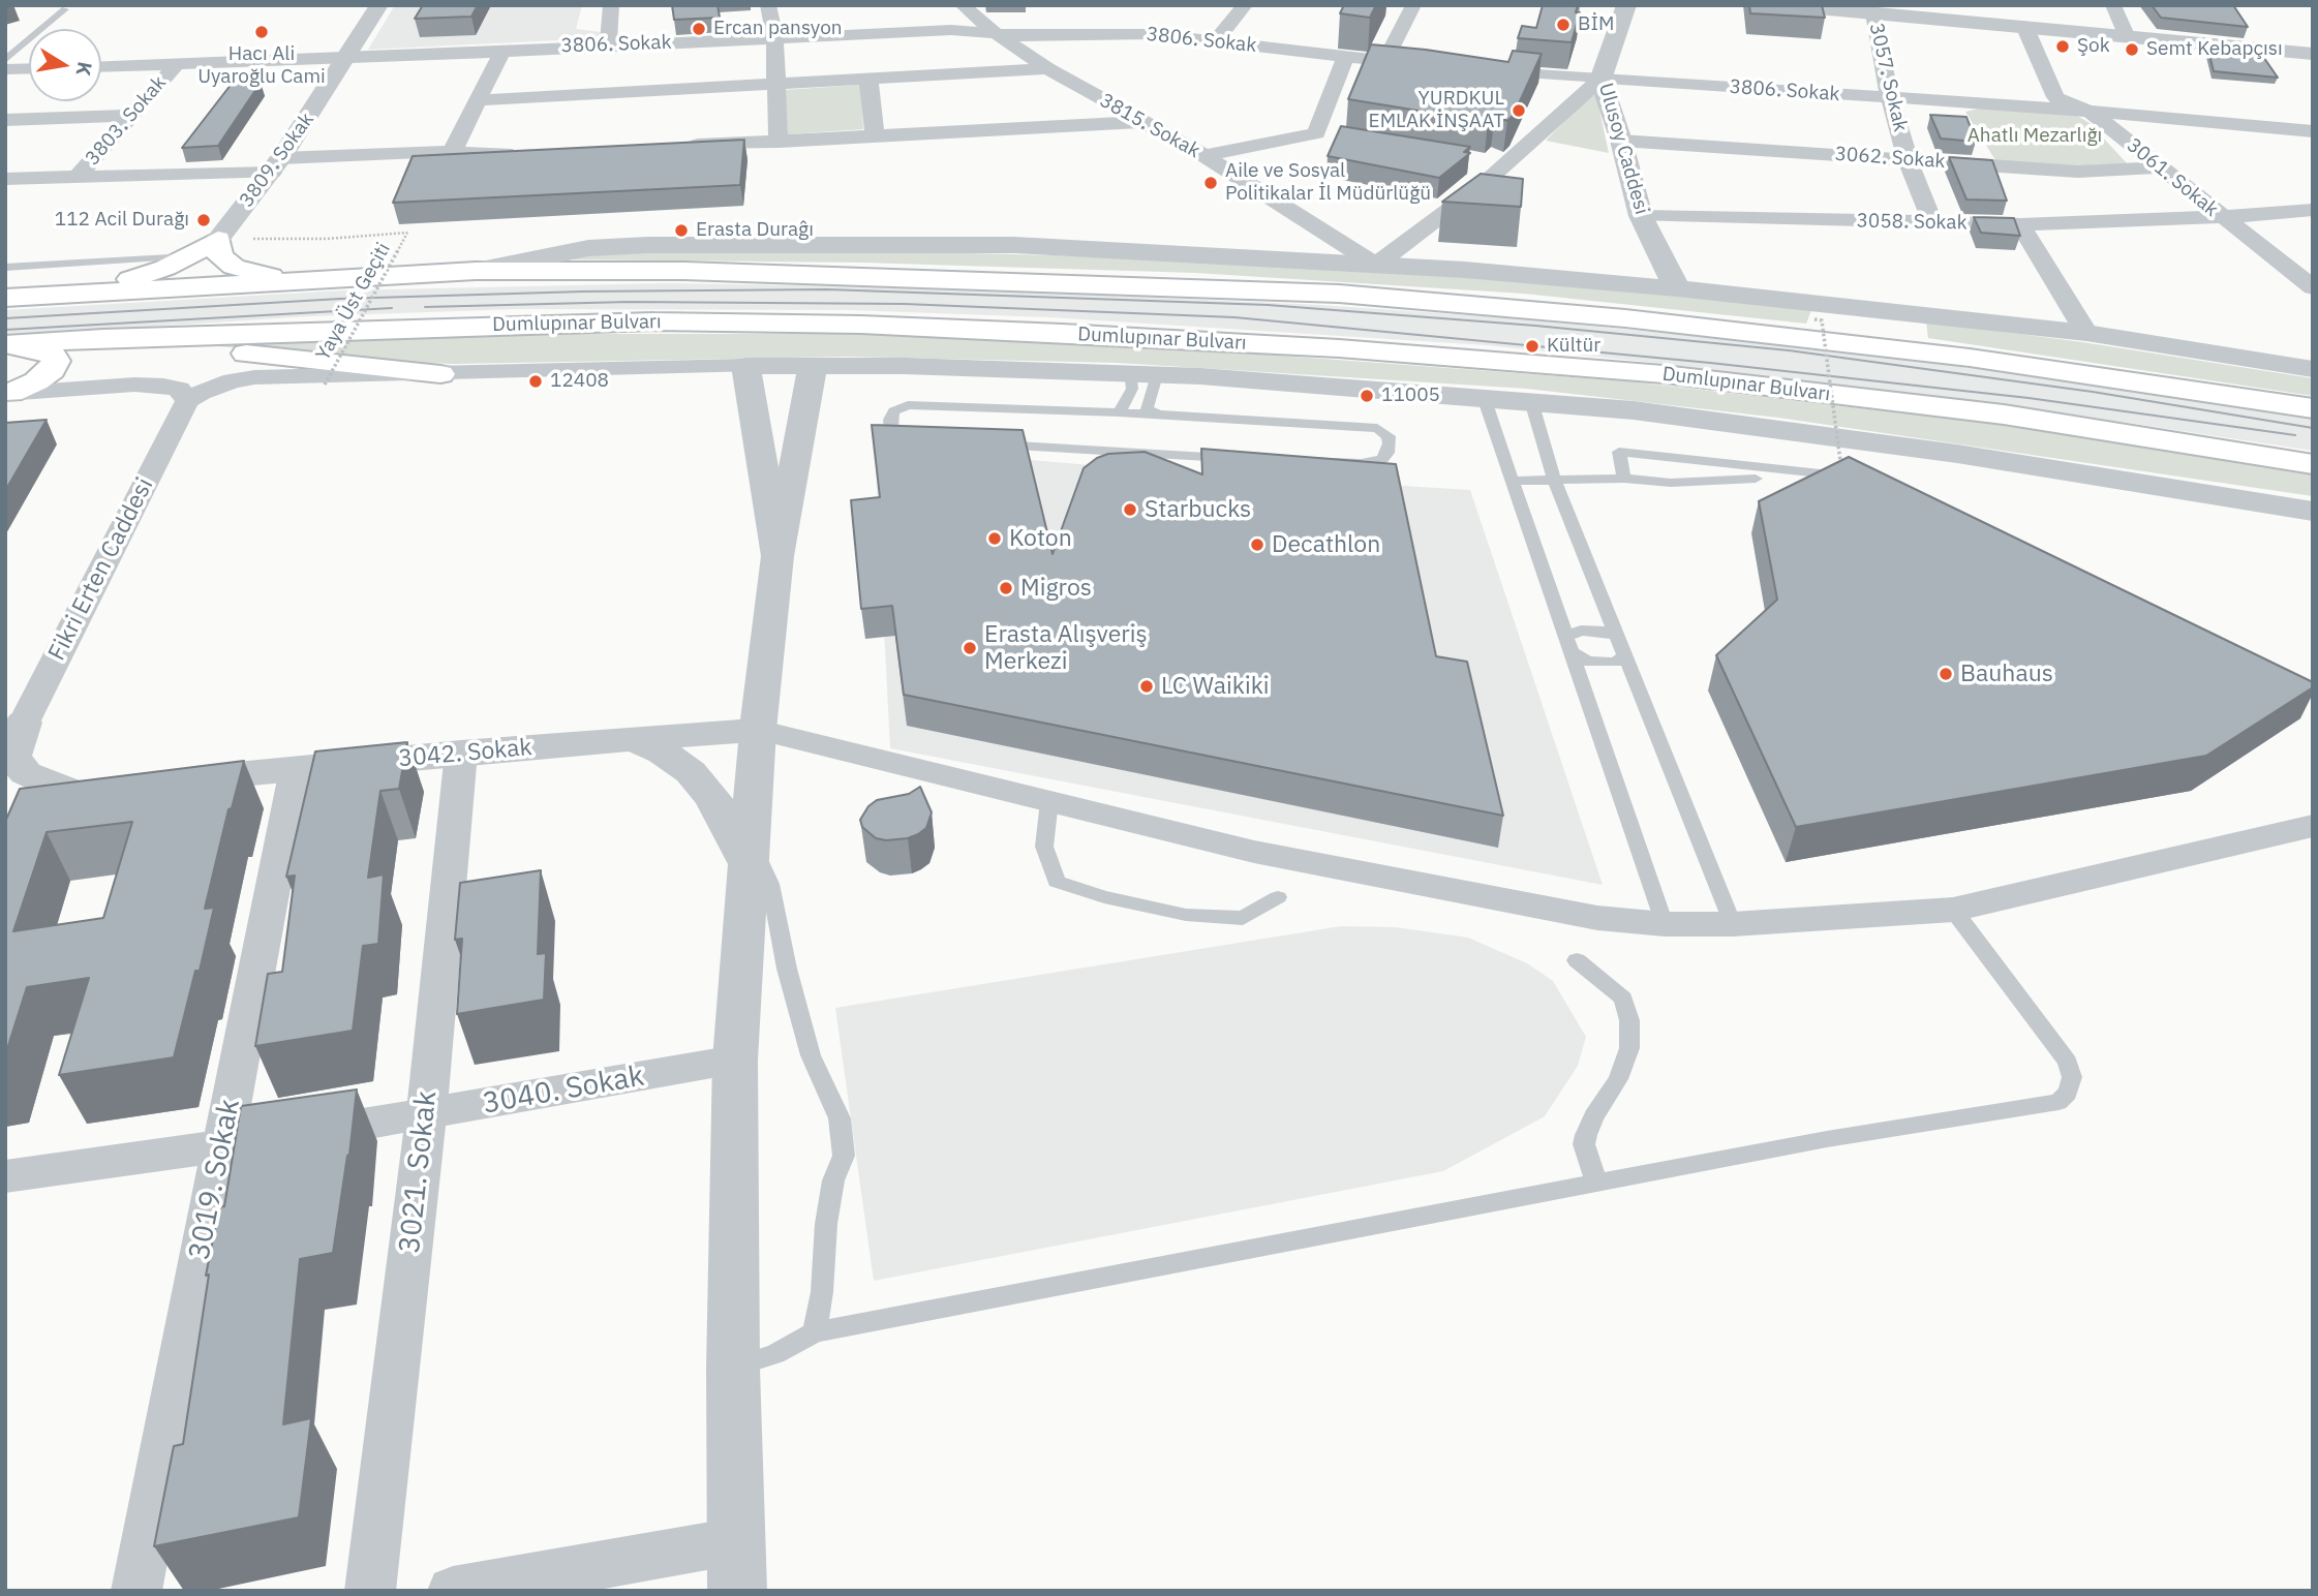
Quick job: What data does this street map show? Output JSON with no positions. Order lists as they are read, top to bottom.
{
  "streets": {
    "highway": ["Dumlupınar Bulvarı"],
    "street": [
      "3806. Sokak",
      "3057. Sokak",
      "3803. Sokak",
      "3815. Sokak",
      "Ulusoy Caddesi",
      "3062. Sokak",
      "3809. Sokak",
      "3061. Sokak",
      "3058. Sokak",
      "Fikri Erten Caddesi",
      "3042. Sokak",
      "3040. Sokak",
      "3021. Sokak",
      "3019. Sokak"
    ],
    "path": ["Yaya Üst Geçiti"]
  },
  "crossings": [
    ["3806. Sokak", "3057. Sokak"],
    ["3806. Sokak", "3803. Sokak"],
    ["3806. Sokak", "3815. Sokak"],
    ["3806. Sokak", "Ulusoy Caddesi"],
    ["3806. Sokak", "3809. Sokak"],
    ["3806. Sokak", "3061. Sokak"],
    ["3057. Sokak", "3062. Sokak"],
    ["3057. Sokak", "3058. Sokak"],
    ["Ulusoy Caddesi", "3062. Sokak"],
    ["Ulusoy Caddesi", "3058. Sokak"],
    ["3062. Sokak", "3061. Sokak"],
    ["3809. Sokak", "Yaya Üst Geçiti"],
    ["3061. Sokak", "3058. Sokak"],
    ["3042. Sokak", "3021. Sokak"],
    ["3042. Sokak", "3019. Sokak"],
    ["3040. Sokak", "3021. Sokak"],
    ["3040. Sokak", "3019. Sokak"]
  ],
  "parks": ["Ahatlı Mezarlığı"],
  "places": [
    "BİM",
    "Ercan pansyon",
    "Hacı Ali Uyaroğlu Cami",
    "Şok",
    "Semt Kebapçısı",
    "YURDKUL EMLAK İNŞAAT",
    "Aile ve Sosyal Politikalar İl Müdürlüğü",
    "112 Acil Durağı",
    "Erasta Duraĝı",
    "Kültür",
    "12408",
    "11005",
    "Starbucks",
    "Koton",
    "Decathlon",
    "Migros",
    "Erasta Alışveriş Merkezi",
    "Bauhaus",
    "LC Waikiki"
  ],
  "north": "right"
}
